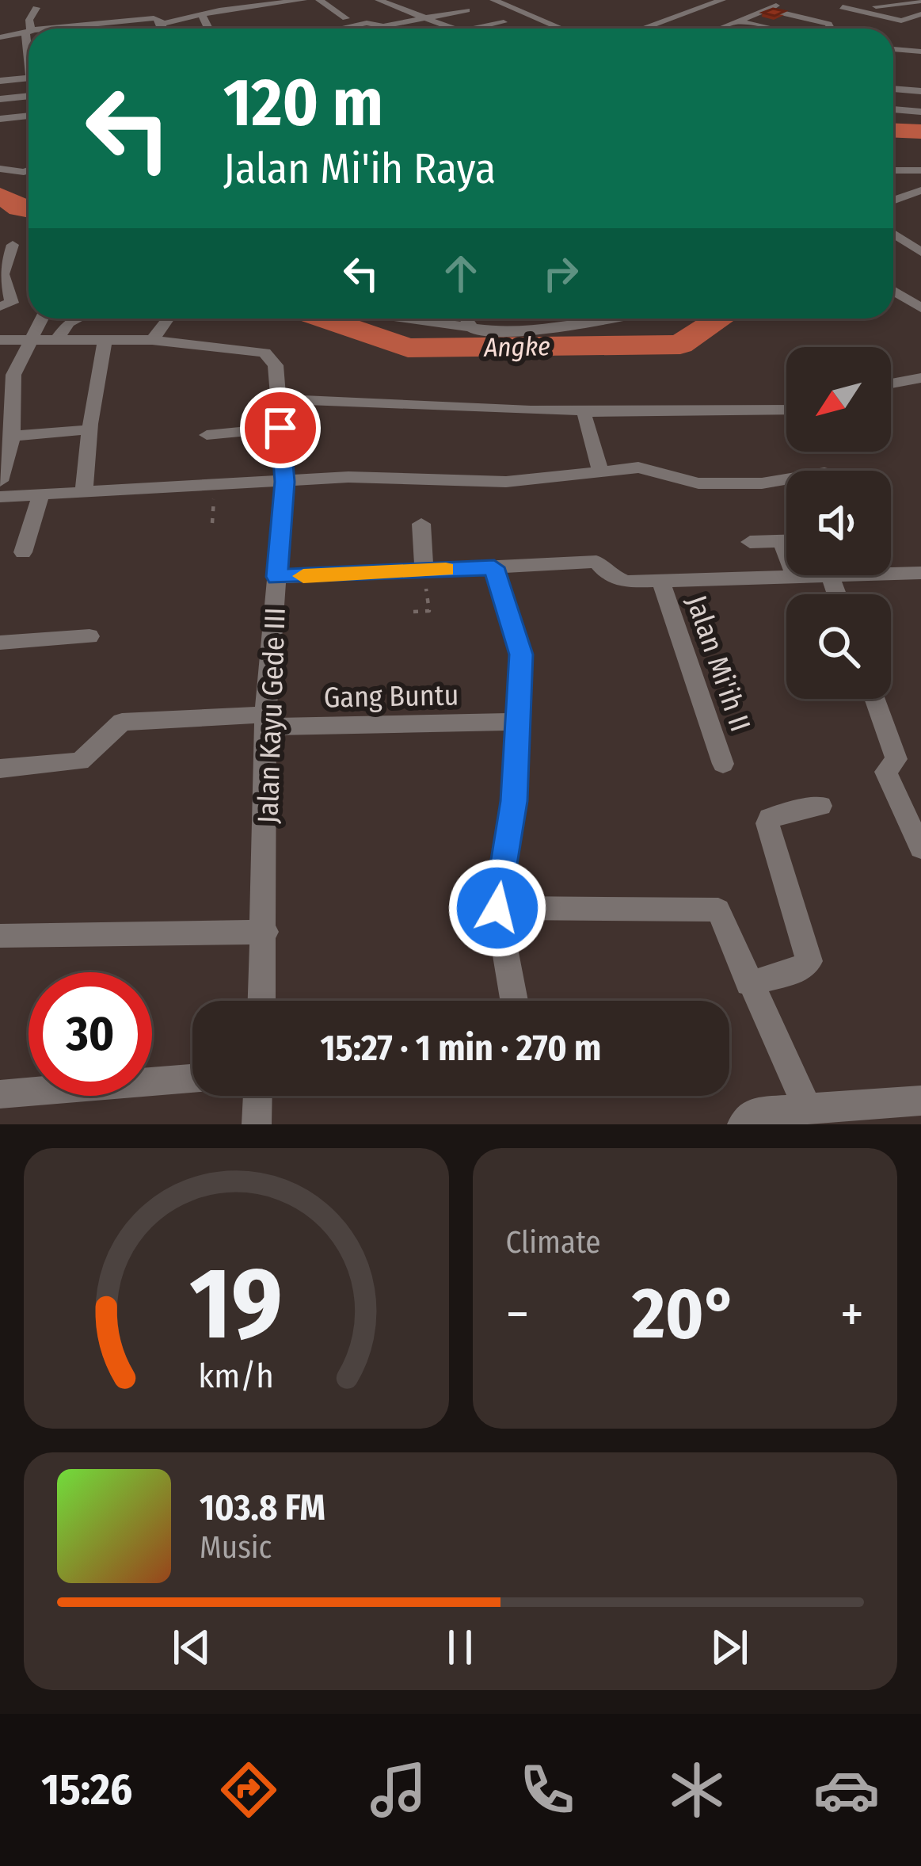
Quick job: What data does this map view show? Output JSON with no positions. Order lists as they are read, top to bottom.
{
  "streets": {
    "street": ["Jalan Mi'ih II", "Gang Buntu", "Jalan Kayu Gede III"]
  },
  "crossings": [
    ["Gang Buntu", "Jalan Kayu Gede III"]
  ],
  "water": ["Angke"],
  "north": "bottom left",
  "page": {
    "turn": ["120 m", "Jalan Mi'ih Raya"],
    "limit": "30",
    "trip": "15:27 · 1 min · 270 m",
    "tile": "Climate",
    "heat": ["−", "20°", "+"],
    "song": ["103.8 FM", "Music"],
    "tabs": "15:26",
    "gauge": ["19", "km/h"]
  }
}
